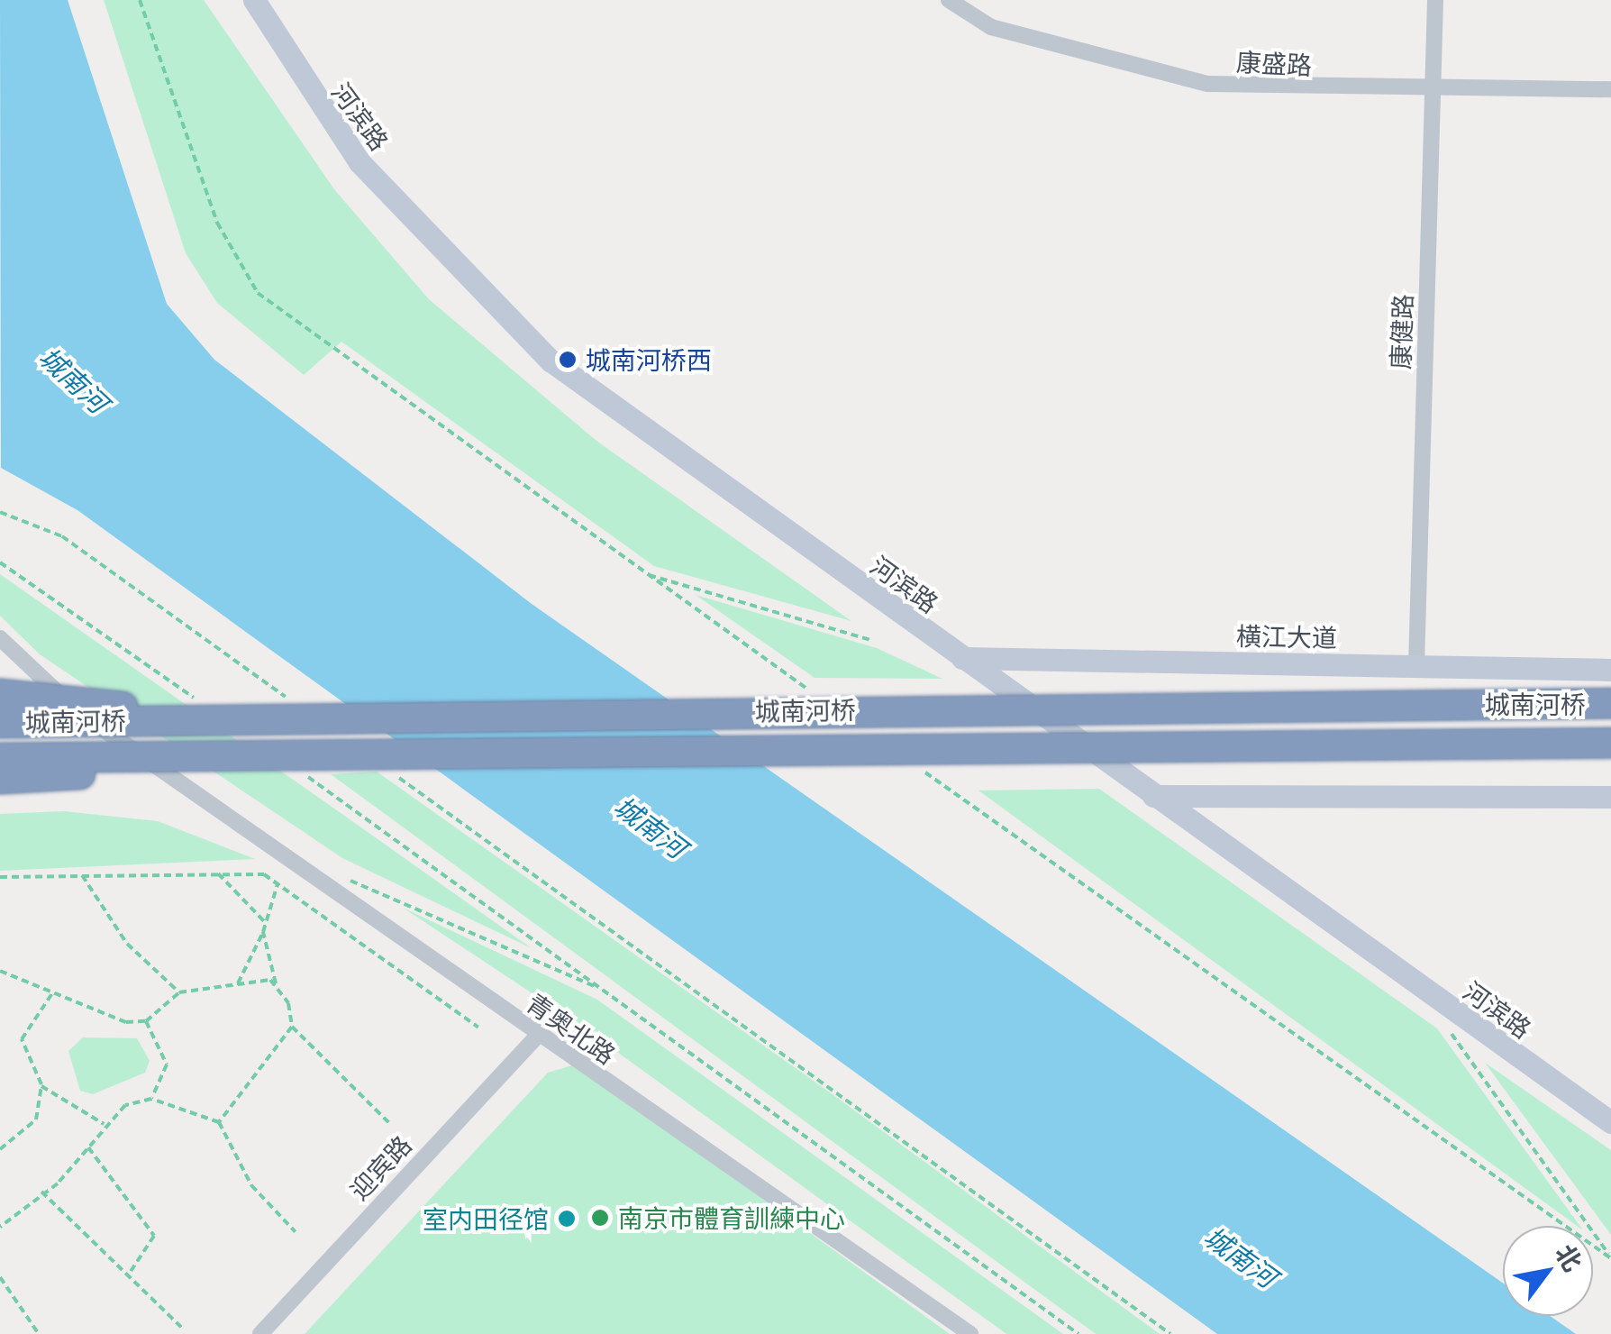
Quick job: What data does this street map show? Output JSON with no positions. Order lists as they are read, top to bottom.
{
  "streets": {
    "highway": ["城南河桥"],
    "street": [
      "康盛路",
      "河滨路",
      "康健路",
      "横江大道",
      "青奥北路",
      "迎宾路"
    ]
  },
  "crossings": [
    ["康盛路", "康健路"],
    ["河滨路", "横江大道"],
    ["康健路", "横江大道"],
    ["青奥北路", "迎宾路"]
  ],
  "water": ["城南河"],
  "places": ["城南河桥西", "南京市體育訓練中心", "室内田径馆"],
  "north": "top right"
}
